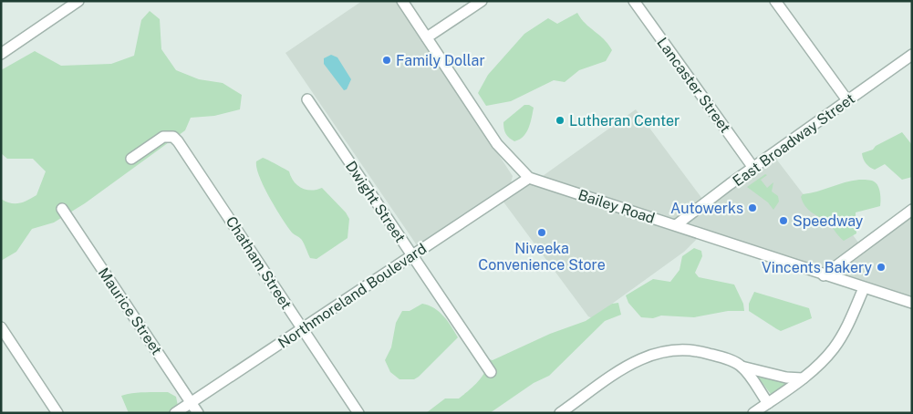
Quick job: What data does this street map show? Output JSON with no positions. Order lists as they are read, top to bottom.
{
  "streets": {
    "street": [
      "Lancaster Street",
      "East Broadway Street",
      "Dwight Street",
      "Bailey Road",
      "Chatham Street",
      "Northmoreland Boulevard",
      "Maurice Street"
    ]
  },
  "crossings": [
    ["Lancaster Street", "East Broadway Street"],
    ["East Broadway Street", "Bailey Road"],
    ["Dwight Street", "Northmoreland Boulevard"],
    ["Bailey Road", "Northmoreland Boulevard"],
    ["Chatham Street", "Northmoreland Boulevard"],
    ["Northmoreland Boulevard", "Maurice Street"]
  ],
  "places": [
    "Family Dollar",
    "Lutheran Center",
    "Autowerks",
    "Speedway",
    "Niveeka Convenience Store",
    "Vincents Bakery"
  ]
}
